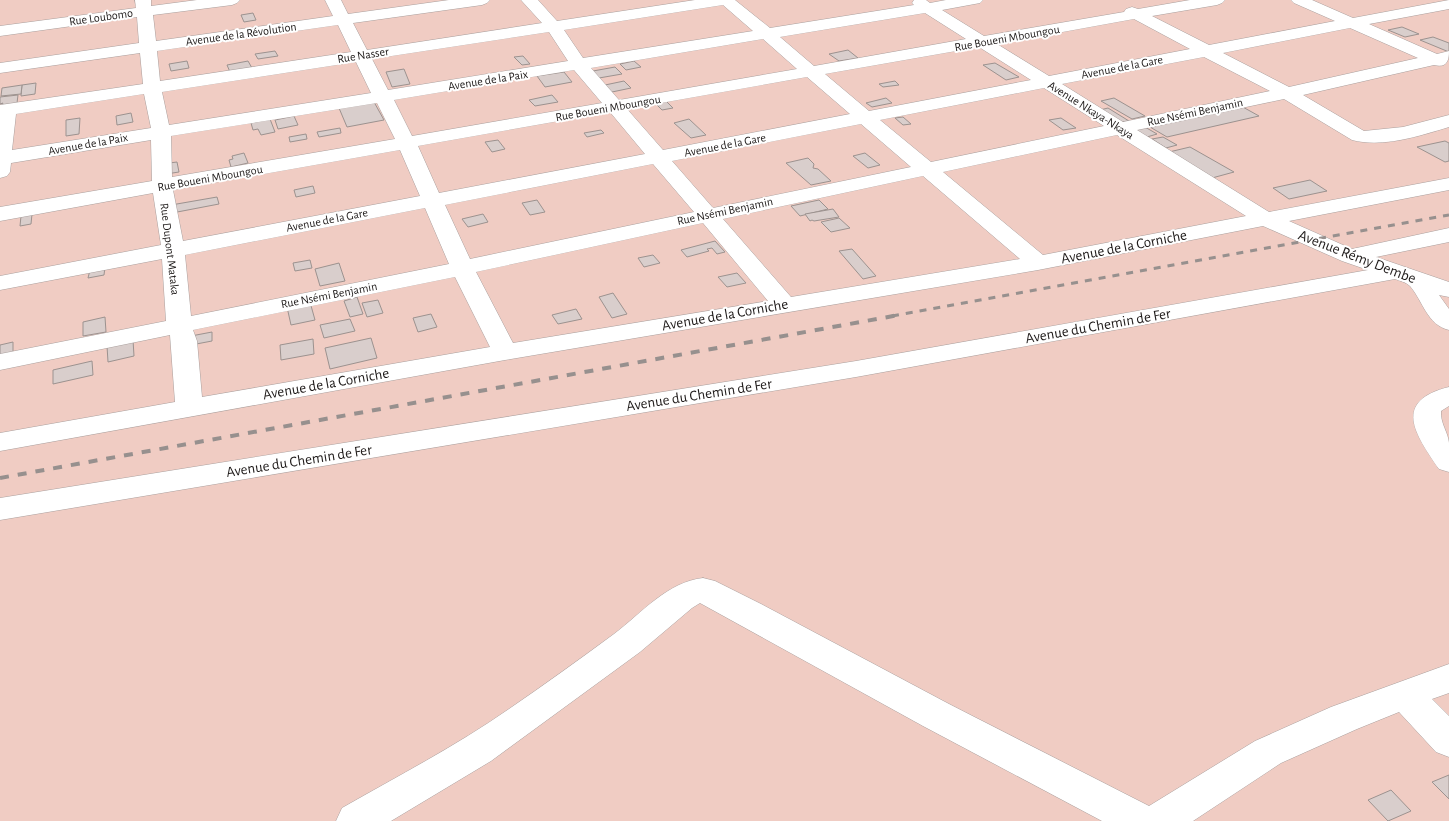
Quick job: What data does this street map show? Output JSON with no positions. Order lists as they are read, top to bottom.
{
  "streets": {
    "street": [
      "Rue Loubomo",
      "Avenue de la Révolution",
      "Rue Boueni Mboungou",
      "Rue Nasser",
      "Avenue de la Gare",
      "Avenue de la Paix",
      "Avenue Nkaya-Nkaya",
      "Rue Nsémi Benjamin",
      "Avenue de la Corniche",
      "Rue Dupont Mataka",
      "Avenue Rémy Dembe",
      "Avenue du Chemin de Fer"
    ]
  },
  "crossings": [
    ["Rue Loubomo", "Rue Dupont Mataka"],
    ["Avenue de la Révolution", "Rue Dupont Mataka"],
    ["Rue Boueni Mboungou", "Avenue Nkaya-Nkaya"],
    ["Rue Boueni Mboungou", "Rue Dupont Mataka"],
    ["Rue Nasser", "Rue Dupont Mataka"],
    ["Avenue de la Gare", "Avenue Nkaya-Nkaya"],
    ["Avenue de la Gare", "Rue Dupont Mataka"],
    ["Avenue de la Paix", "Avenue Nkaya-Nkaya"],
    ["Avenue de la Paix", "Rue Dupont Mataka"],
    ["Avenue Nkaya-Nkaya", "Rue Nsémi Benjamin"],
    ["Avenue Nkaya-Nkaya", "Avenue de la Corniche"],
    ["Avenue Nkaya-Nkaya", "Avenue Rémy Dembe"],
    ["Rue Nsémi Benjamin", "Rue Dupont Mataka"],
    ["Avenue de la Corniche", "Rue Dupont Mataka"],
    ["Avenue de la Corniche", "Avenue Rémy Dembe"],
    ["Avenue Rémy Dembe", "Avenue du Chemin de Fer"]
  ]
}
